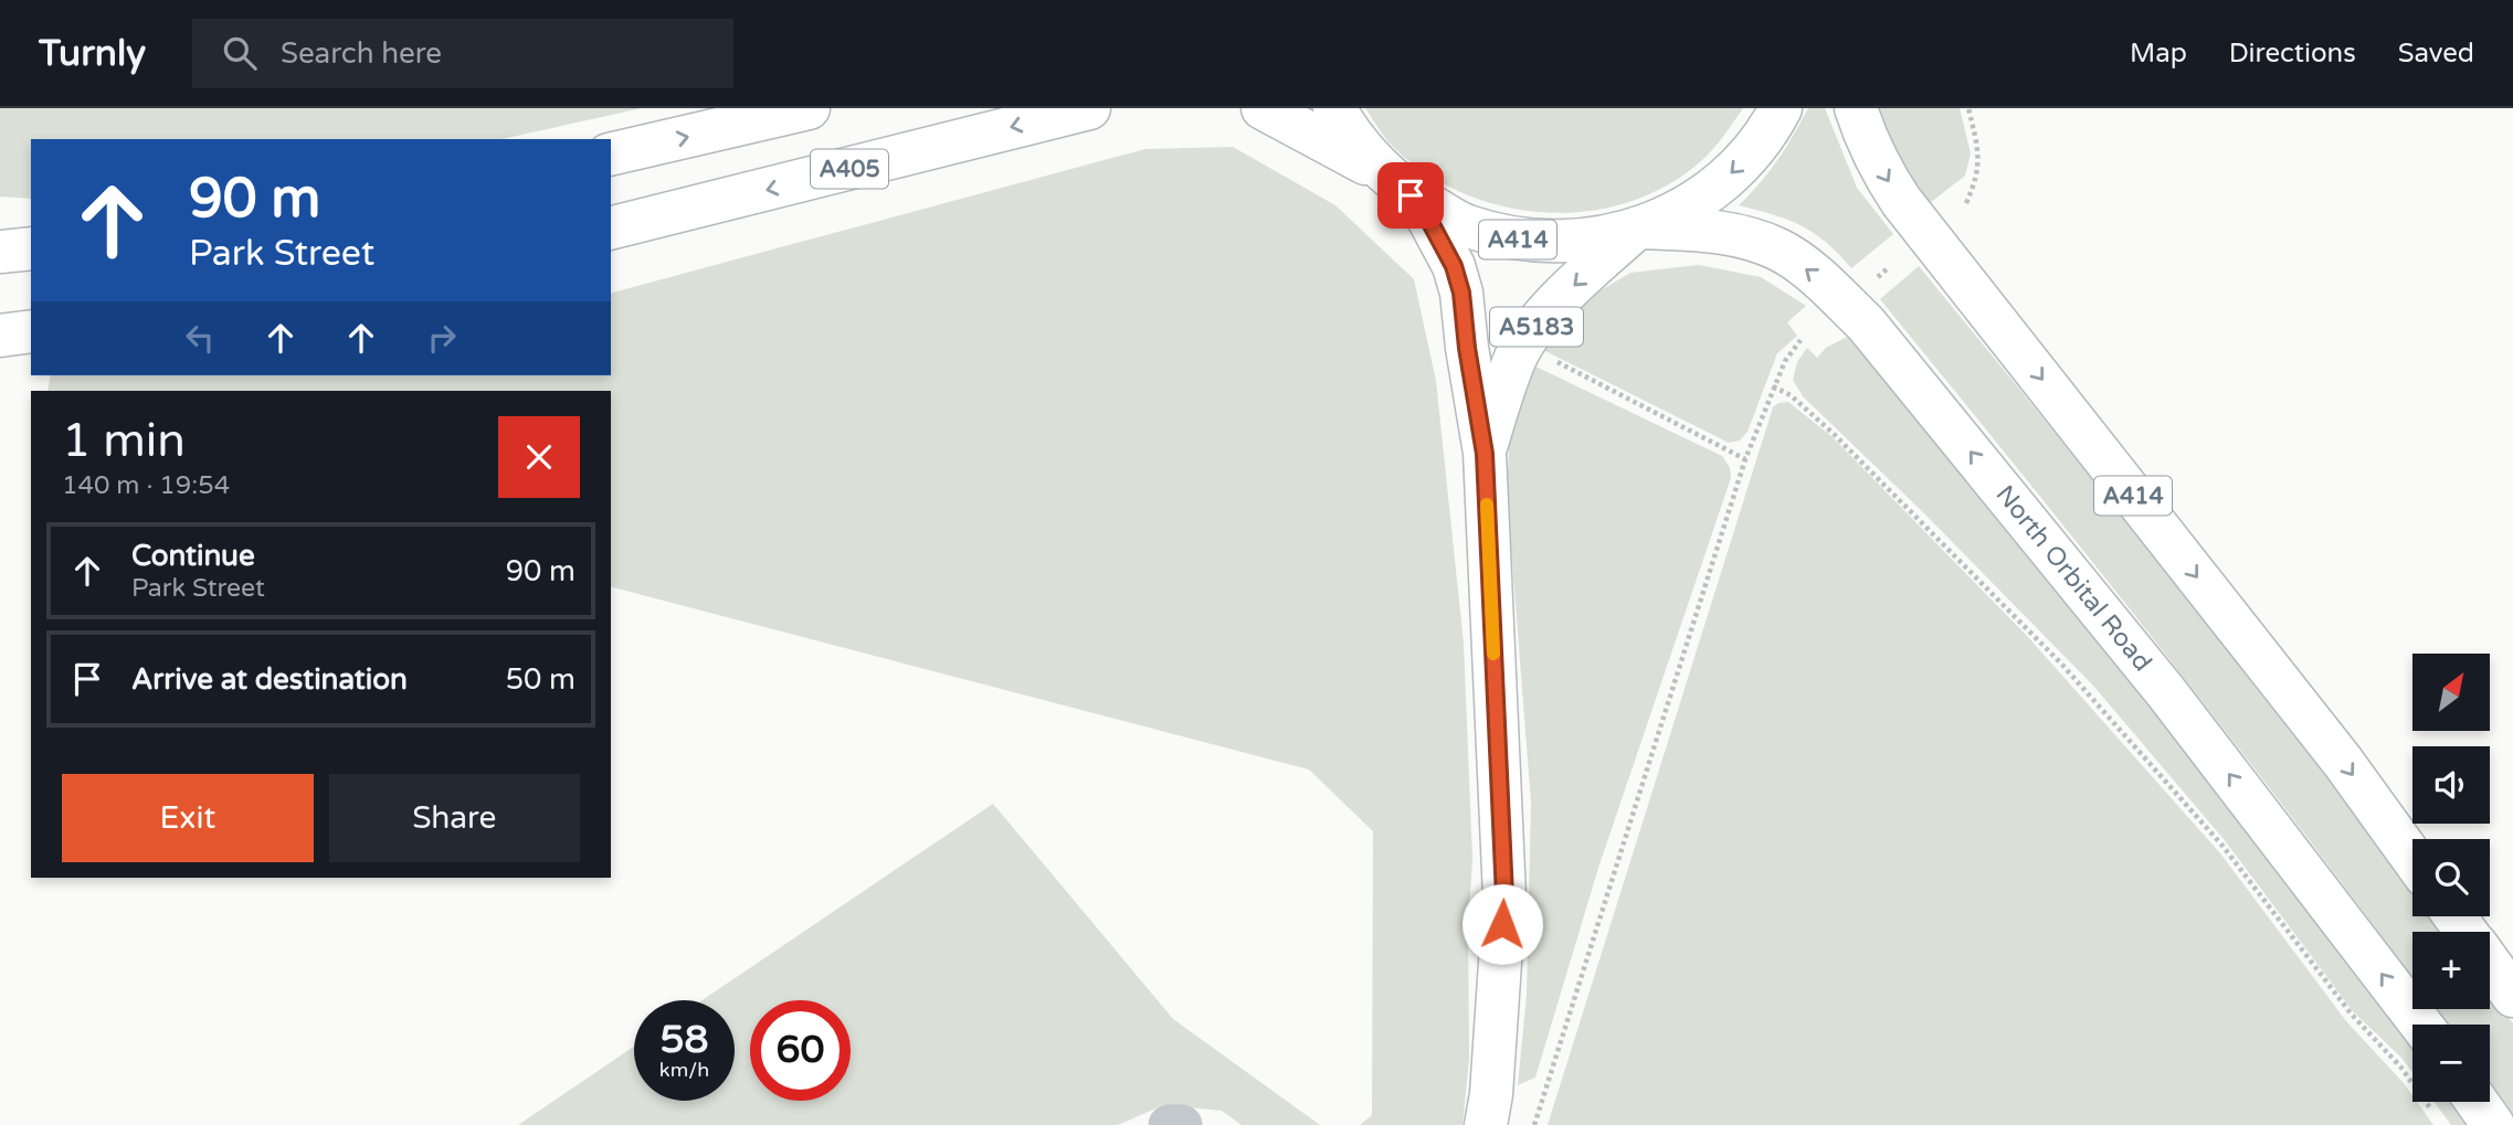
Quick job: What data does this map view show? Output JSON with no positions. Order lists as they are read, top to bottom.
{
  "streets": {
    "main road": [
      "A405",
      "A414",
      "A5183",
      "North Orbital Road"
    ]
  },
  "crossings": [
    ["A414", "A5183"],
    ["A414", "North Orbital Road"],
    ["A5183", "North Orbital Road"]
  ],
  "north": "top right",
  "page": {
    "header": "Turnly",
    "search": "Search here",
    "nav": ["Map", "Directions", "Saved"],
    "turn": ["90 m", "Park Street"],
    "heading": ["1 min", "140 m · 19:54"],
    "list": [
      {
        "name": "Continue",
        "note": "Park Street",
        "value": "90 m"
      },
      {
        "name": "Arrive at destination",
        "value": "50 m"
      }
    ],
    "map_buttons": ["+", "−"],
    "buttons": ["Exit", "Share"],
    "speed": "58 km/h",
    "limit": "60"
  }
}
